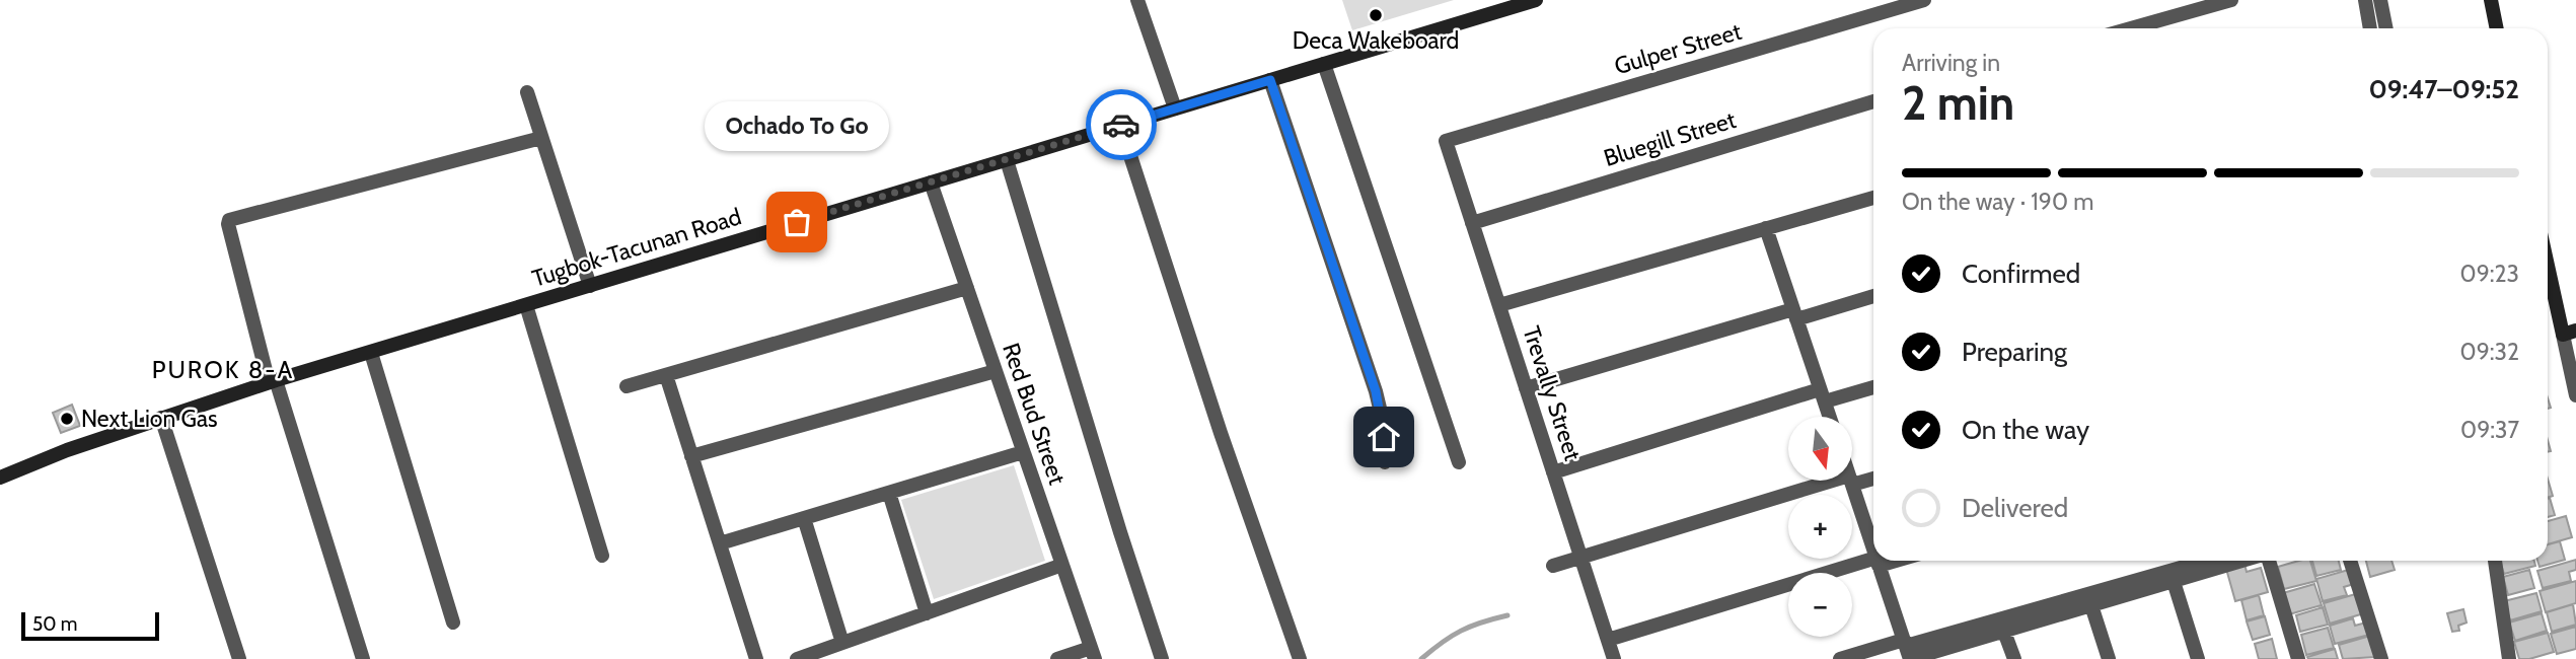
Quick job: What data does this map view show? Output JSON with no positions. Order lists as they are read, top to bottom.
{
  "streets": {
    "street": [
      "Gulper Street",
      "Bluegill Street",
      "Tugbok-Tacunan Road",
      "Trevally Street",
      "Red Bud Street"
    ]
  },
  "crossings": [
    ["Gulper Street", "Trevally Street"],
    ["Bluegill Street", "Trevally Street"],
    ["Tugbok-Tacunan Road", "Red Bud Street"]
  ],
  "districts": ["PUROK 8-A"],
  "places": ["Deca Wakeboard", "Ochado To Go", "Next Lion Gas"],
  "scale_bar": "50 m",
  "north": "bottom",
  "page": {
    "heading": ["2 min", "Arriving in", "09:47–09:52"],
    "bubble": "Ochado To Go",
    "bar": "On the way · 190 m",
    "list": [
      ["Confirmed", "09:23"],
      ["Preparing", "09:32"],
      ["On the way", "09:37"],
      "Delivered"
    ],
    "map_buttons": ["+", "−"],
    "scale": "50 m"
  }
}
